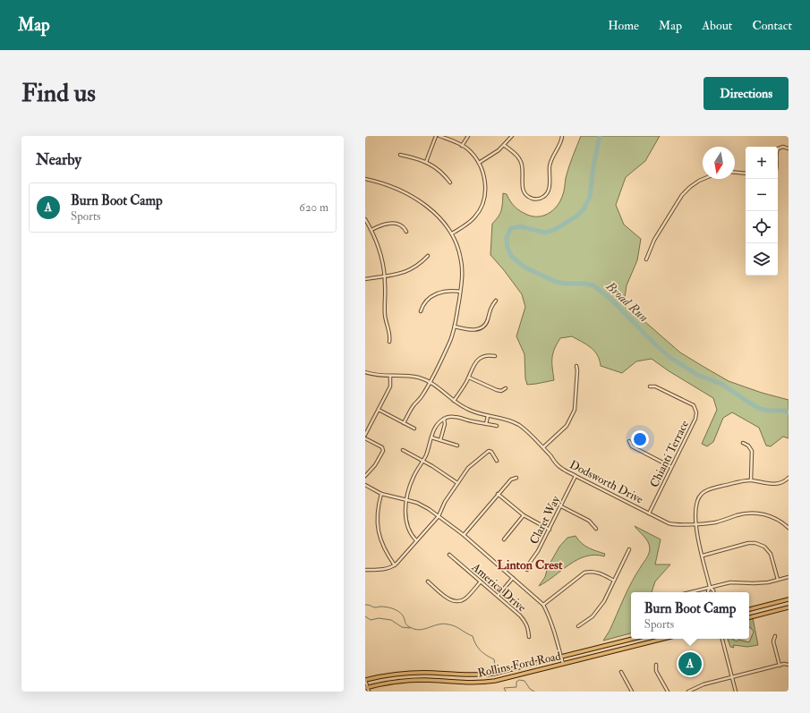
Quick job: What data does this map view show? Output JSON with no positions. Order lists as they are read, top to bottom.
{
  "streets": {
    "main road": ["Rollins Ford Road"],
    "street": [
      "Chianti Terrace",
      "Dodsworth Drive",
      "Claret Way",
      "America Drive"
    ]
  },
  "crossings": [
    ["Chianti Terrace", "Dodsworth Drive"],
    ["Dodsworth Drive", "Claret Way"]
  ],
  "districts": ["Linton Crest"],
  "water": ["Broad Run"],
  "north": "bottom",
  "page": {
    "header": "Map",
    "nav": [
      "Home",
      "Map",
      "About",
      "Contact"
    ],
    "buttons": "Directions",
    "title": "Find us",
    "heading": "Nearby",
    "map_buttons": ["+", "−"],
    "list": [
      {
        "mark": "A",
        "name": "Burn Boot Camp",
        "note": "Sports",
        "value": "620 m"
      }
    ],
    "popup": ["Burn Boot Camp", "Sports"],
    "pins": "A"
  }
}
